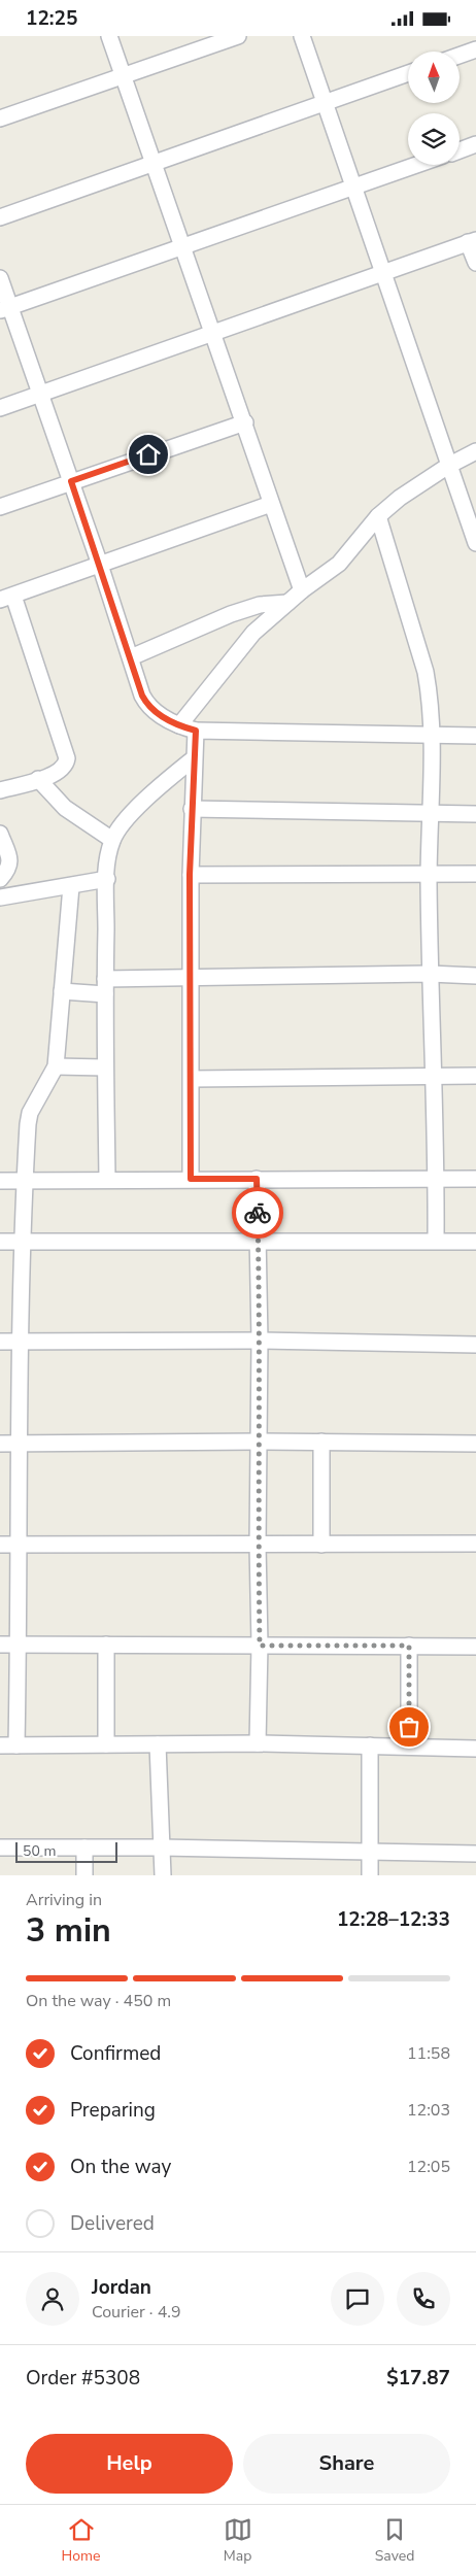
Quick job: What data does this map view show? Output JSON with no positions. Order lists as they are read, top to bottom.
{
  "scale_bar": "50 m",
  "north": "top",
  "page": {
    "status": "12:25",
    "scale": "50 m",
    "heading": ["3 min", "Arriving in", "12:28–12:33"],
    "panel": [
      "Jordan",
      "Courier · 4.9",
      "Order #5308",
      "$17.87"
    ],
    "bar": "On the way · 450 m",
    "list": [
      ["Confirmed", "11:58"],
      ["Preparing", "12:03"],
      ["On the way", "12:05"],
      "Delivered"
    ],
    "buttons": ["Help", "Share"],
    "tabs": ["Home", "Map", "Saved"]
  }
}
